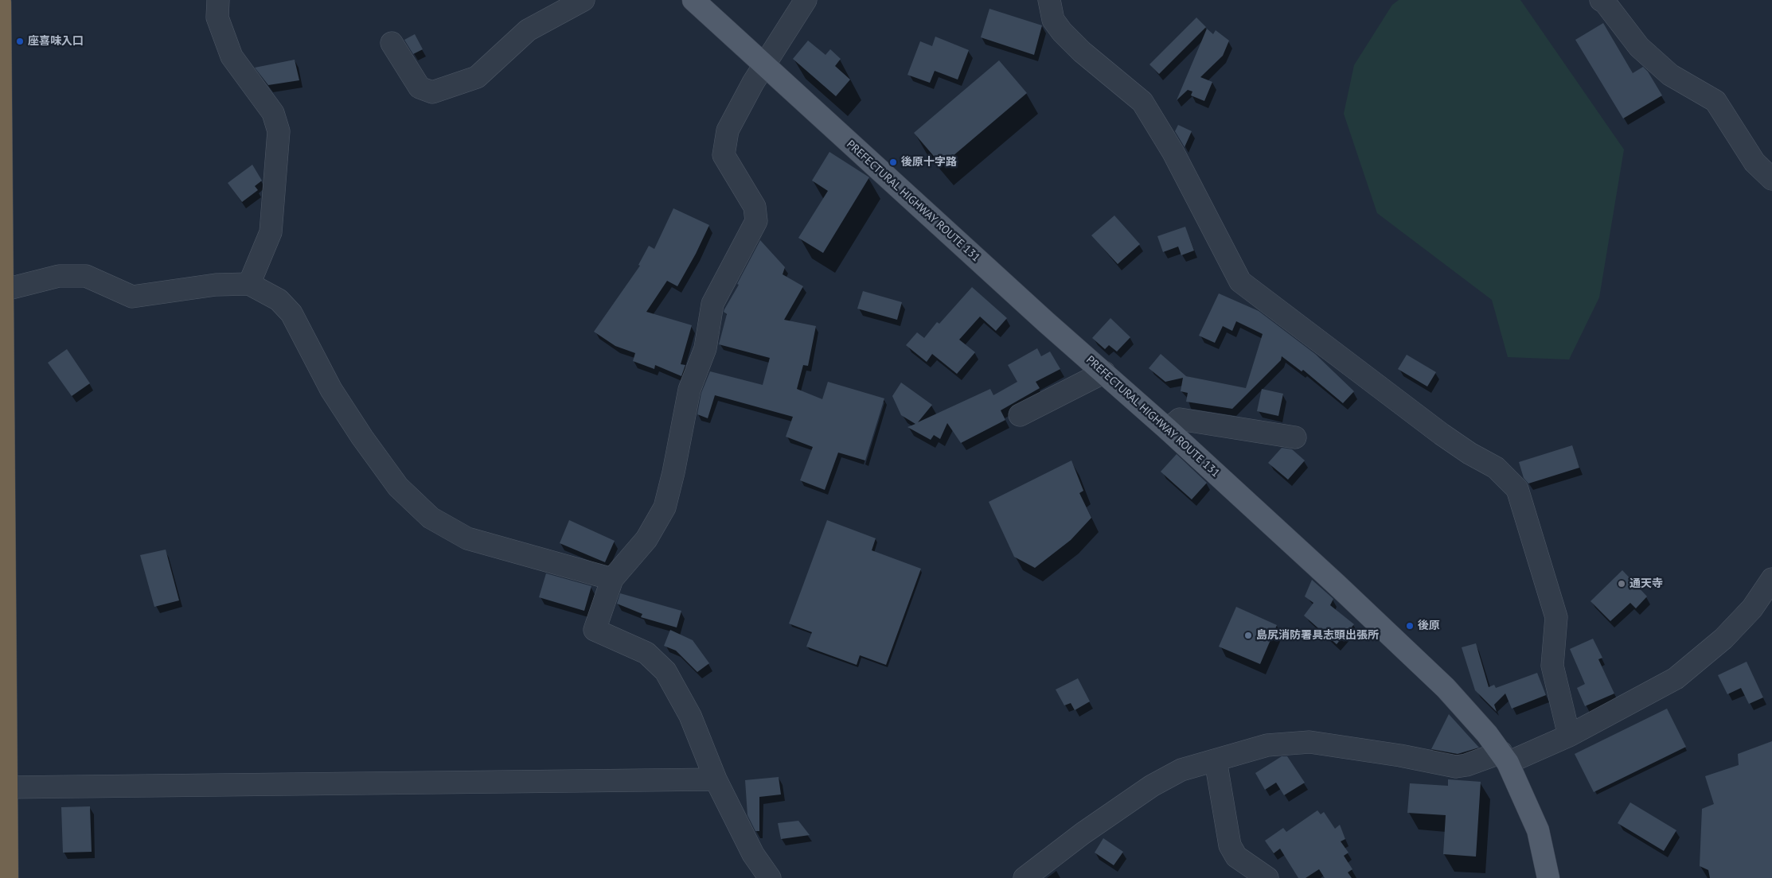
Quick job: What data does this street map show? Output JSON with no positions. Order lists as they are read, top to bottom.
{
  "streets": {
    "main road": ["PREFECTURAL HIGHWAY ROUTE 131"]
  },
  "places": [
    "座喜味入口",
    "後原十字路",
    "通天寺",
    "後原",
    "島尻消防署具志頭出張所"
  ]
}
